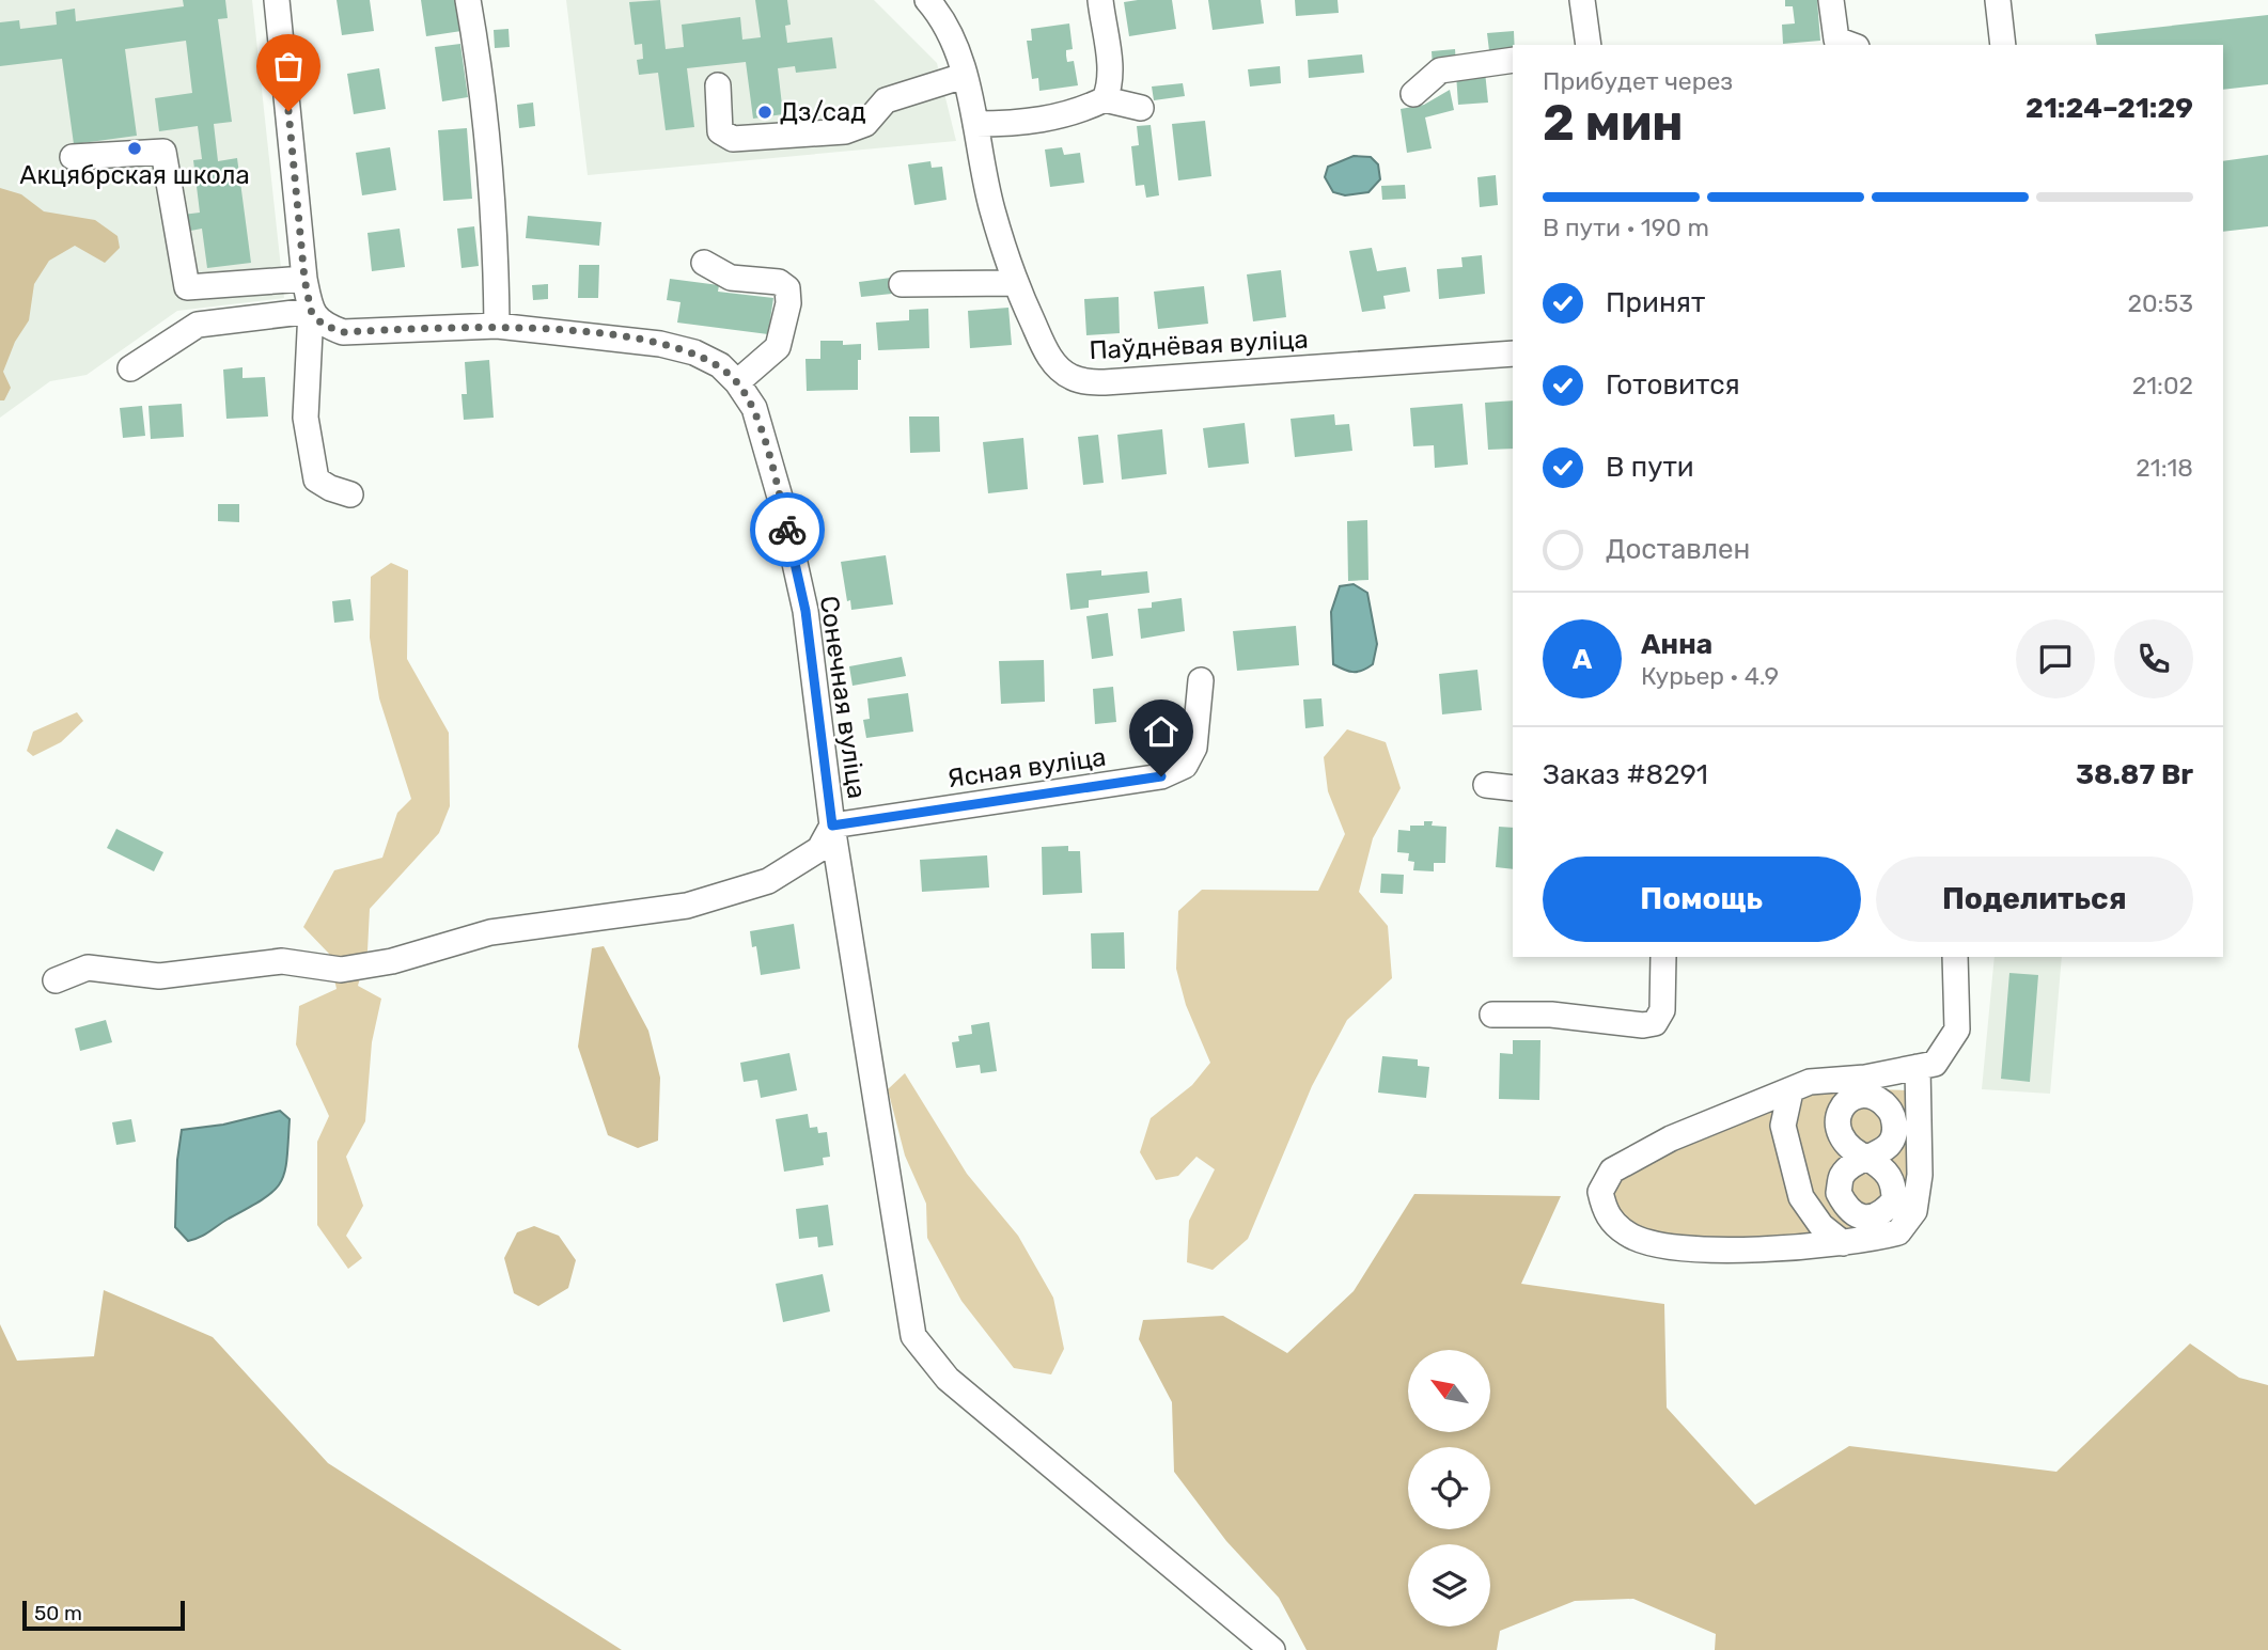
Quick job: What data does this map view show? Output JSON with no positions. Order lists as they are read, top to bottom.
{
  "streets": {
    "street": ["Паўднёвая вуліца", "Сонечная вуліца", "Ясная вуліца"]
  },
  "crossings": [
    ["Сонечная вуліца", "Ясная вуліца"]
  ],
  "places": ["Дз/сад", "Акцябрская школа"],
  "scale_bar": "50 m",
  "north": "top left",
  "page": {
    "heading": ["2 мин", "Прибудет через", "21:24–21:29"],
    "panel": [
      "Анна",
      "Курьер · 4.9",
      "Заказ #8291",
      "38.87 Br"
    ],
    "bar": "В пути · 190 m",
    "list": [
      ["Принят", "20:53"],
      ["Готовится", "21:02"],
      ["В пути", "21:18"],
      "Доставлен"
    ],
    "round": "А",
    "buttons": ["Помощь", "Поделиться"],
    "scale": "50 m"
  }
}
